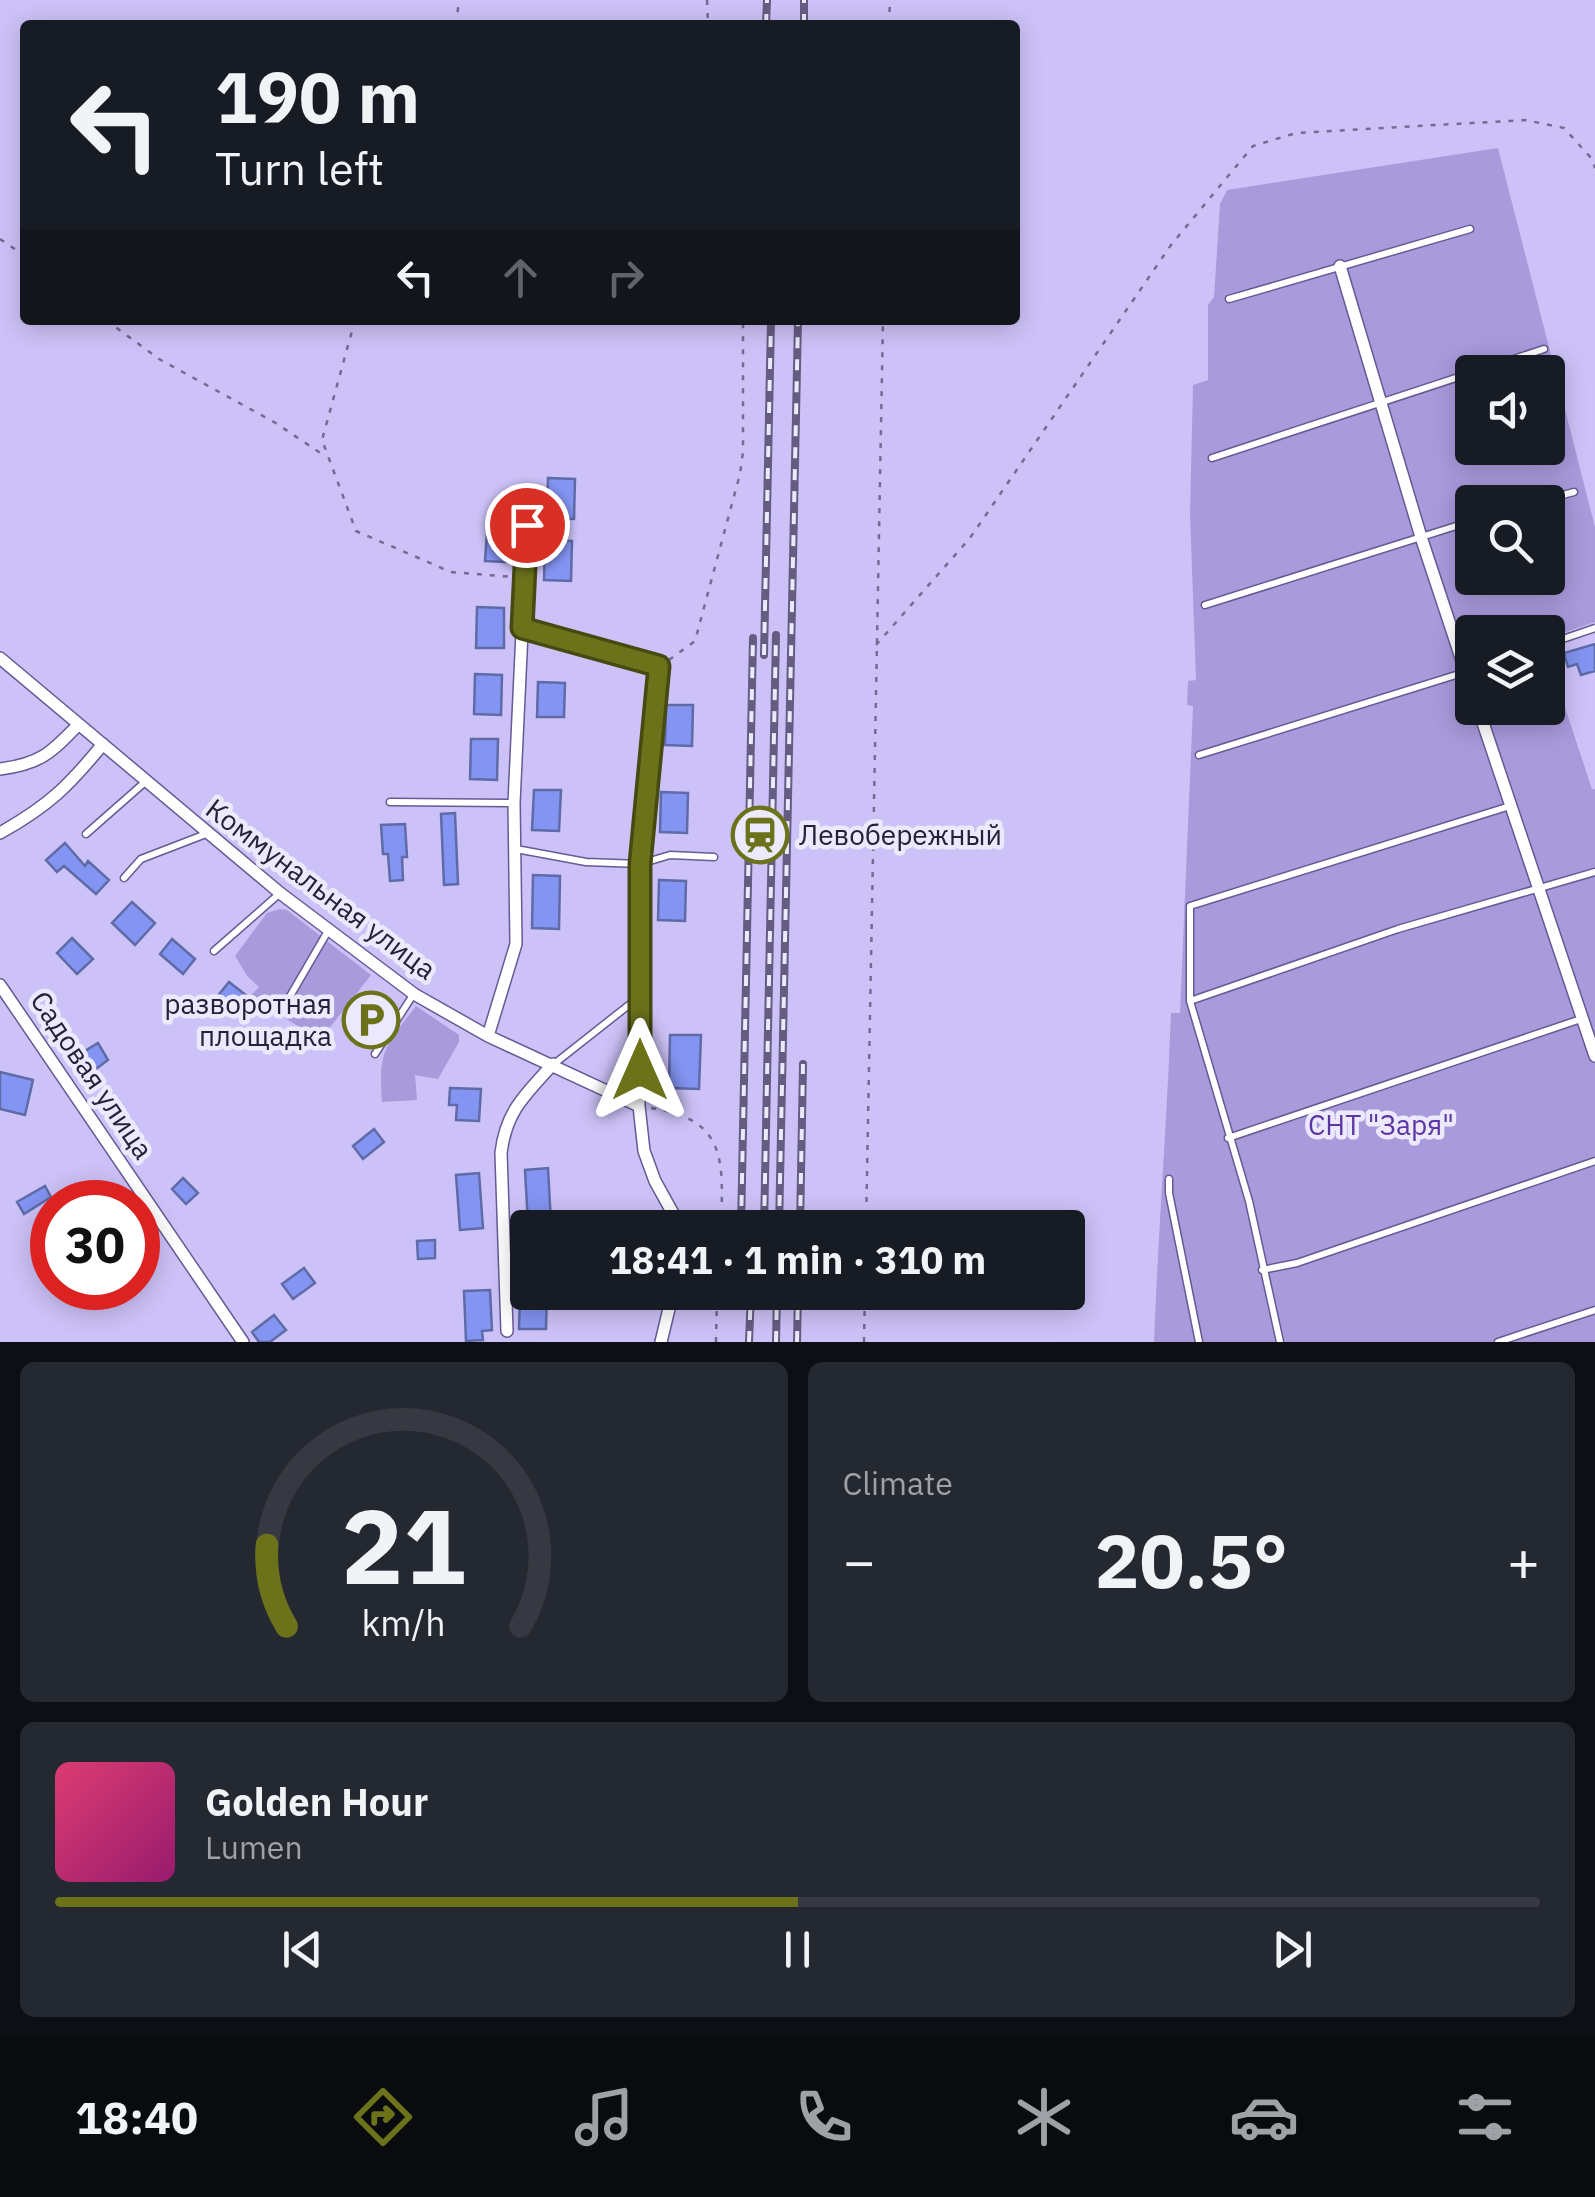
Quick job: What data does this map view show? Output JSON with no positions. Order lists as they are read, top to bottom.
{
  "streets": {
    "street": ["Коммунальная улица", "Садовая улица"]
  },
  "parks": ["СНТ \"Заря\""],
  "places": {
    "station": ["Левобережный"],
    "parking": ["разворотная площадка"]
  },
  "page": {
    "turn": ["190 m", "Turn left"],
    "limit": "30",
    "trip": "18:41 · 1 min · 310 m",
    "tile": "Climate",
    "heat": ["−", "20.5°", "+"],
    "song": ["Golden Hour", "Lumen"],
    "tabs": "18:40",
    "gauge": ["21", "km/h"]
  }
}
